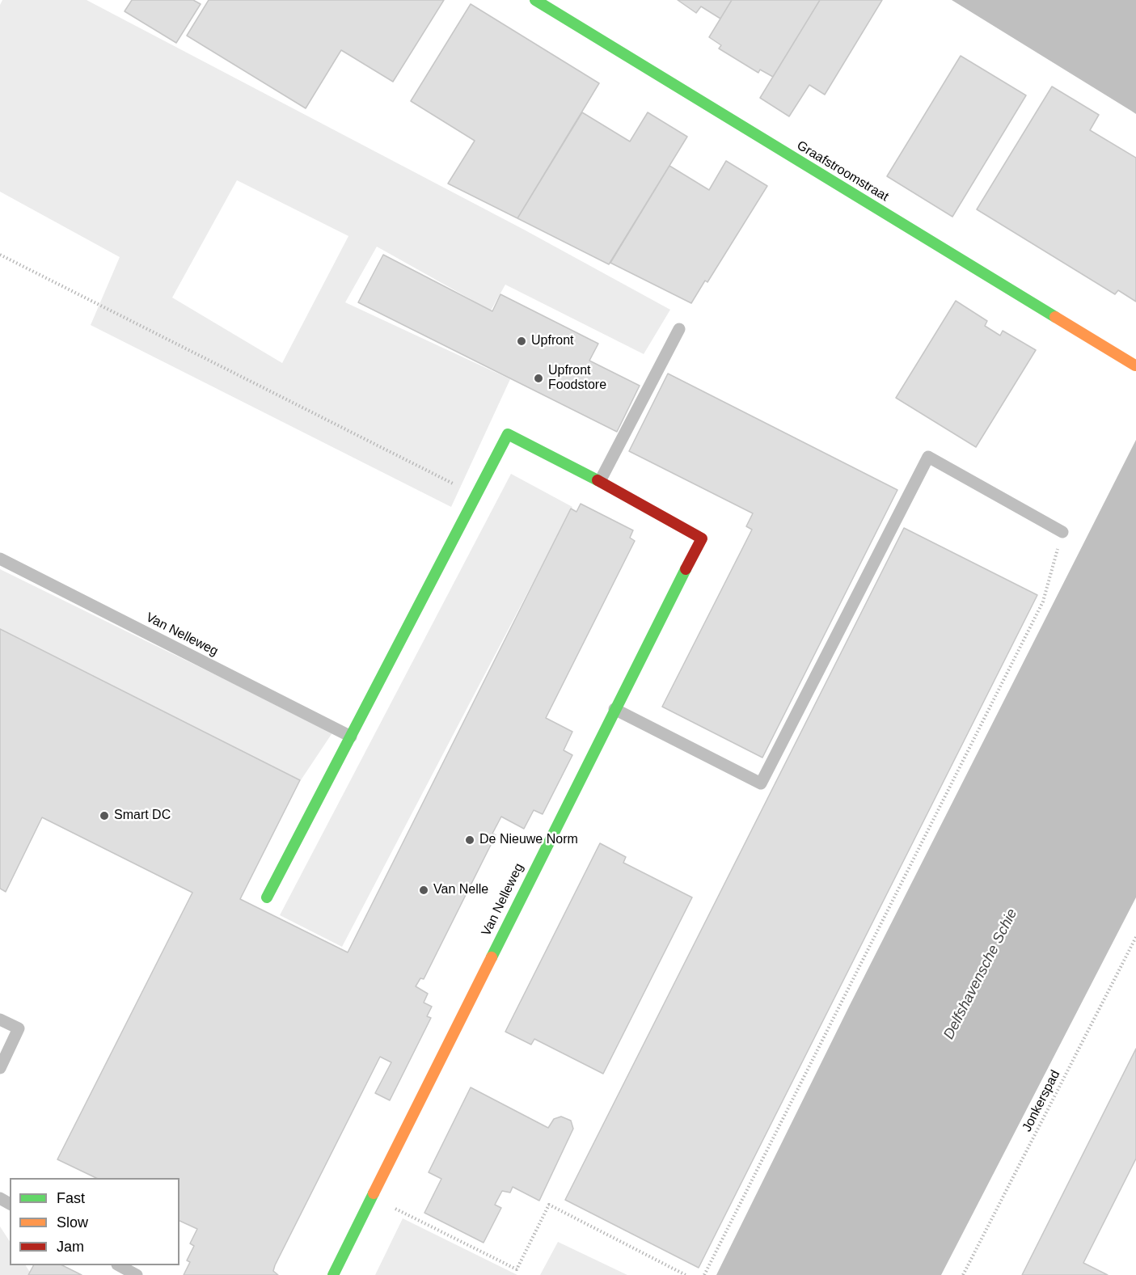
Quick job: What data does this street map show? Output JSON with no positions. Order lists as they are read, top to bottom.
{
  "streets": {
    "street": ["Graafstroomstraat", "Van Nelleweg"],
    "path": ["Jonkerspad"]
  },
  "water": ["Delfshavensche Schie"],
  "places": [
    "Upfront",
    "Upfront Foodstore",
    "Smart DC",
    "De Nieuwe Norm",
    "Van Nelle"
  ],
  "legend": ["Fast", "Slow", "Jam"]
}
